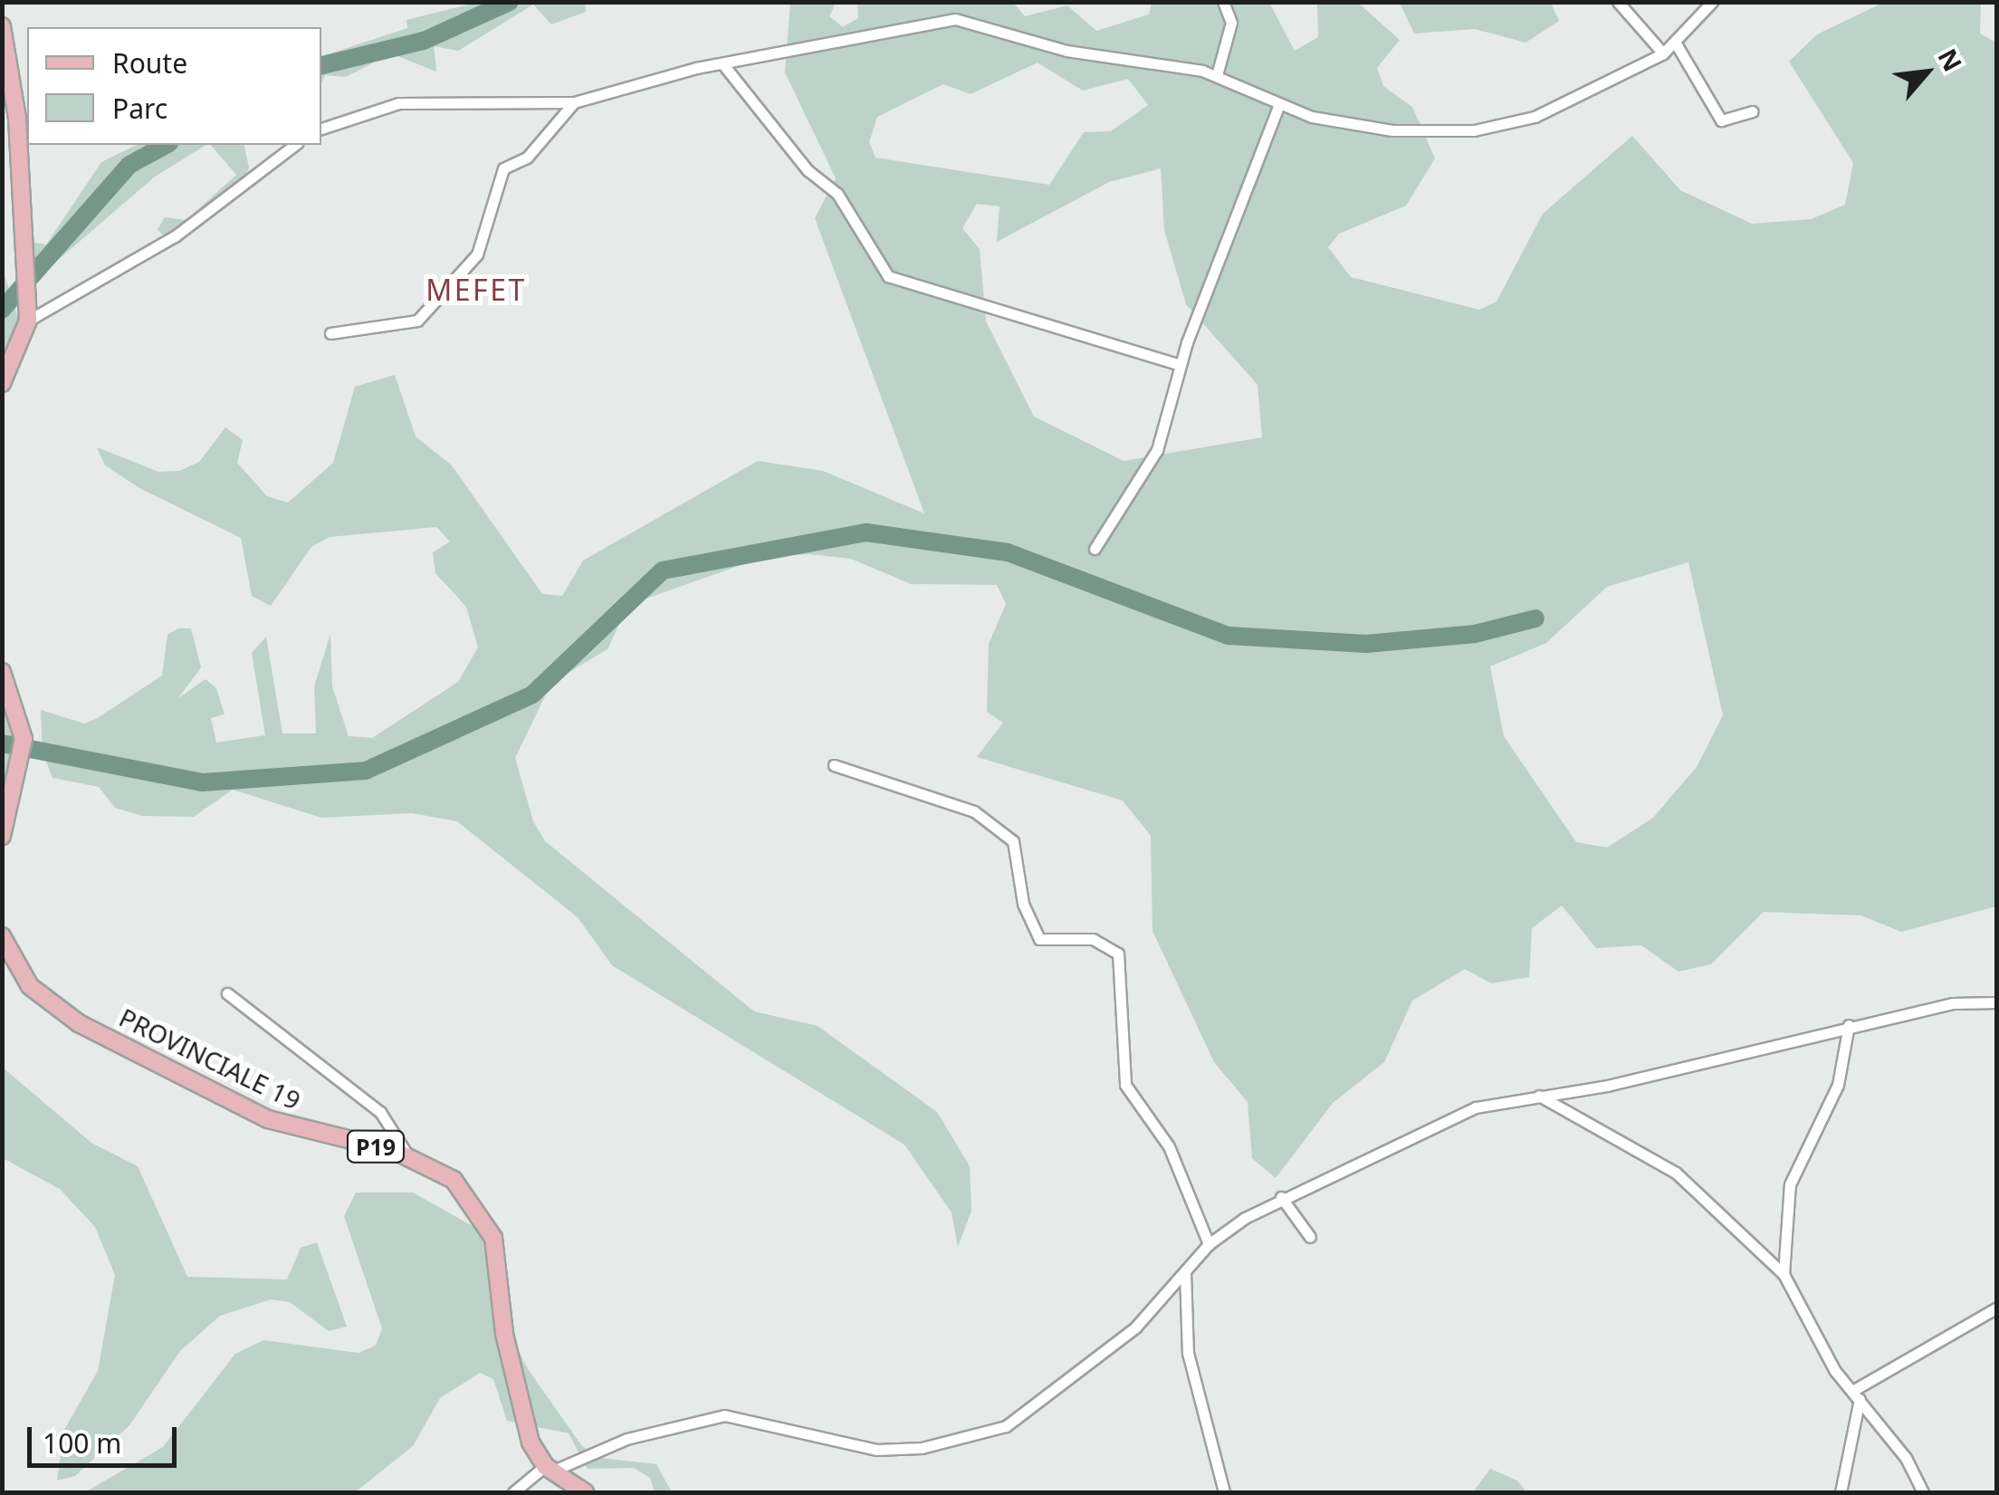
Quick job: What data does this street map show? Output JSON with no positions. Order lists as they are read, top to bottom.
{
  "streets": {
    "main road": ["PROVINCIALE 19", "P19"]
  },
  "districts": ["MEFET"],
  "legend": ["Route", "Parc"],
  "scale_bar": "100 m",
  "north": "top right"
}
